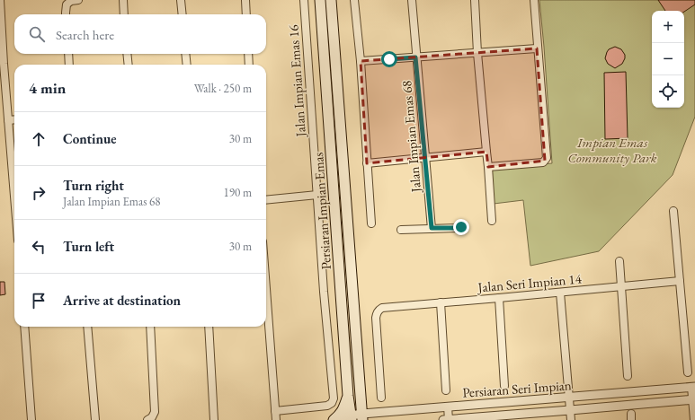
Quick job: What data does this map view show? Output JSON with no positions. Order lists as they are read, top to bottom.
{
  "streets": {
    "main road": ["Persiaran Impian Emas"],
    "street": [
      "Jalan Impian Emas 16",
      "Jalan Impian Emas 68",
      "Jalan Seri Impian 14",
      "Persiaran Seri Impian"
    ]
  },
  "crossings": [
    ["Persiaran Impian Emas", "Persiaran Seri Impian"]
  ],
  "parks": ["Impian Emas Community Park"],
  "page": {
    "map_buttons": ["+", "−"],
    "search": "Search here",
    "heading": ["4 min", "Walk · 250 m"],
    "list": [
      ["Continue", "30 m"],
      ["Turn right", "Jalan Impian Emas 68", "190 m"],
      ["Turn left", "30 m"],
      "Arrive at destination"
    ]
  }
}
